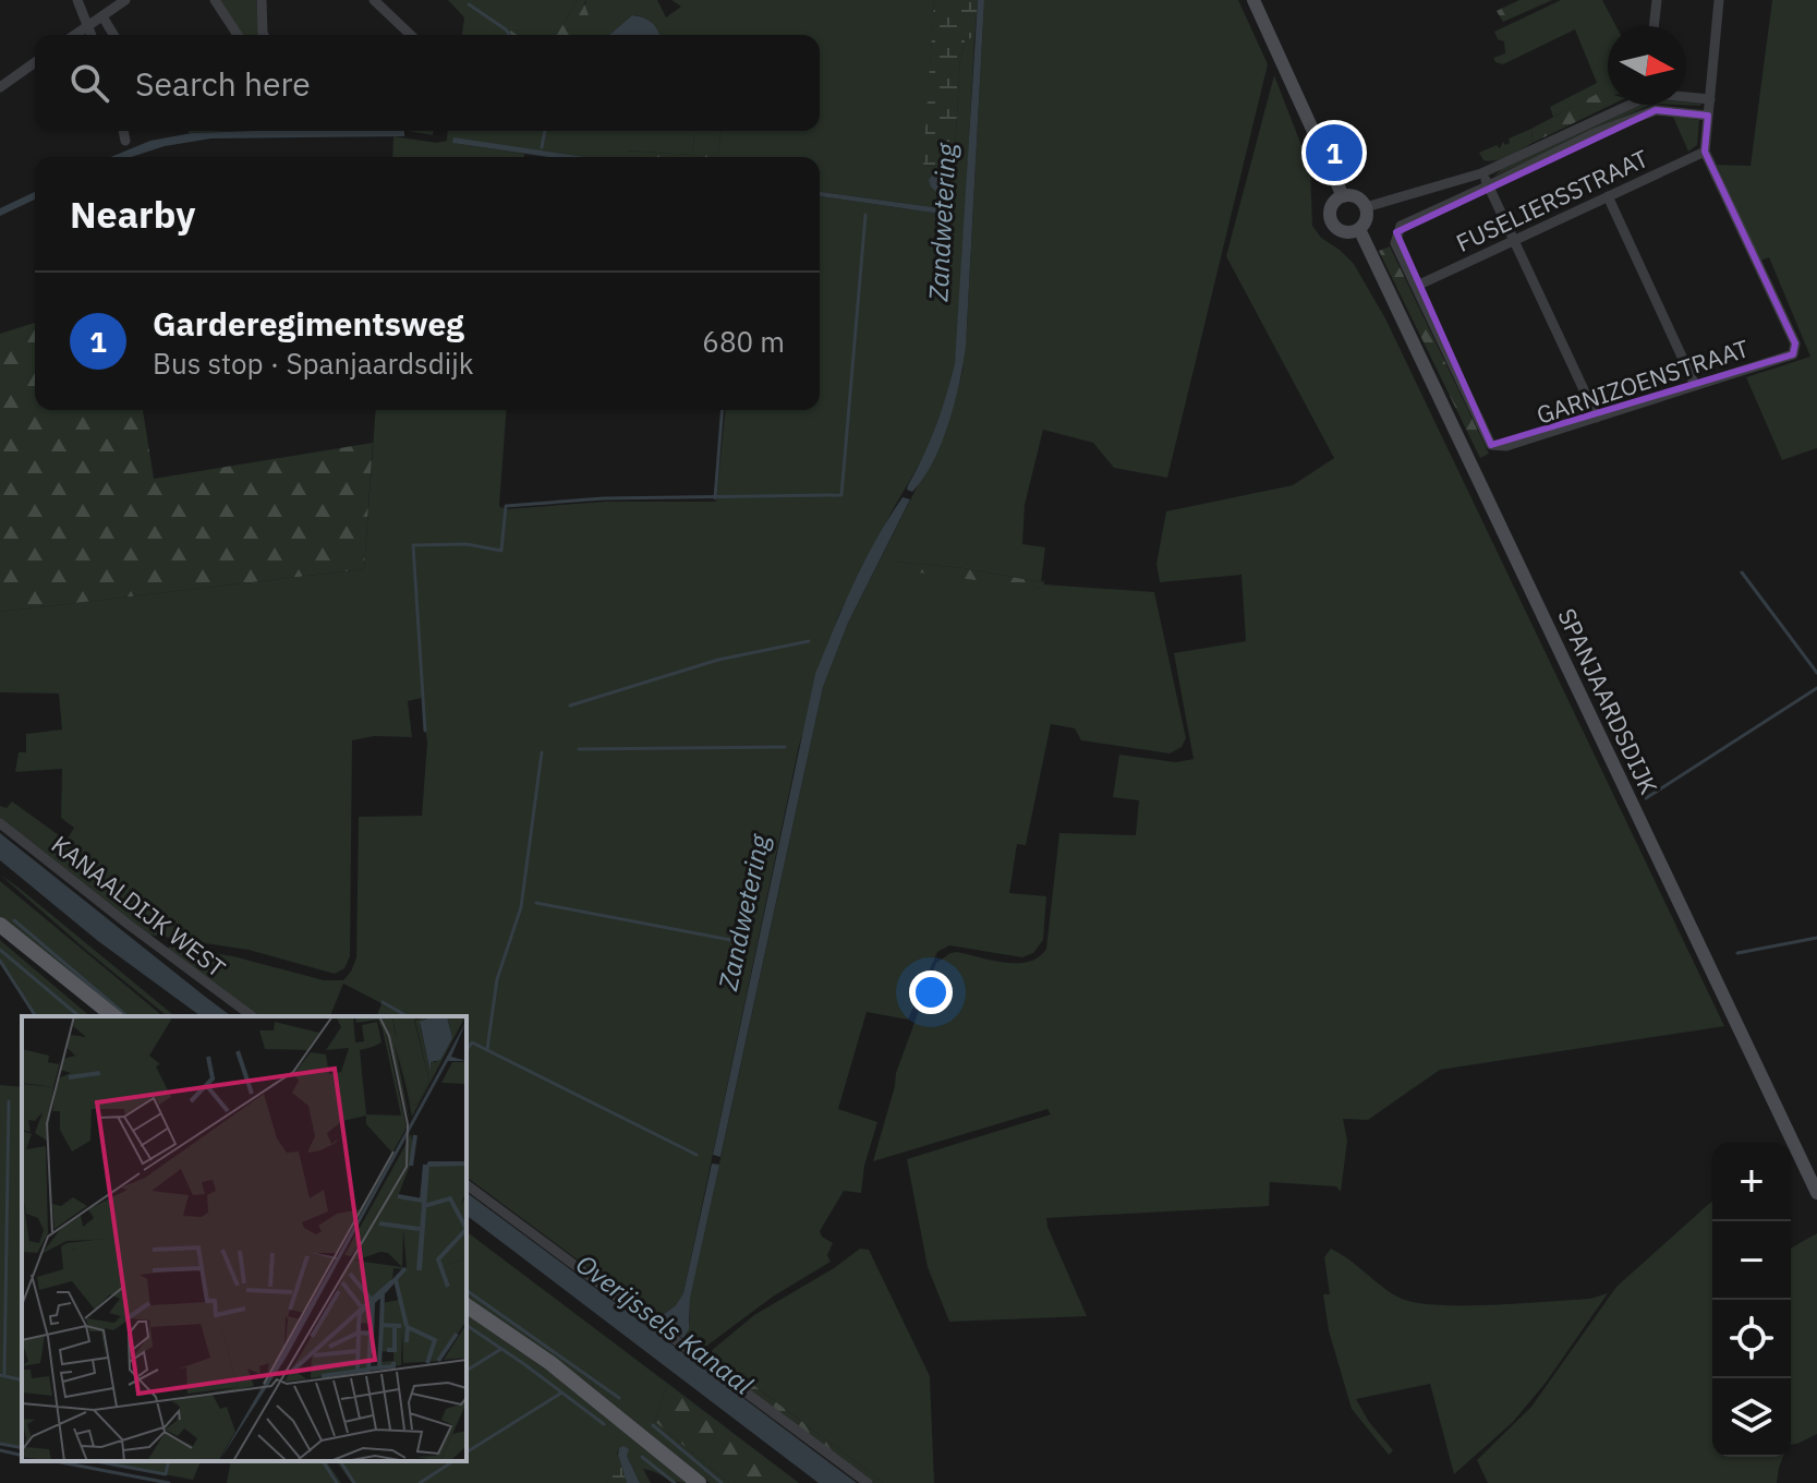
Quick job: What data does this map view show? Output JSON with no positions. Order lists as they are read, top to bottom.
{
  "streets": {
    "street": [
      "FUSELIERSSTRAAT",
      "GARNIZOENSTRAAT",
      "SPANJAARDSDIJK",
      "KANAALDIJK WEST"
    ]
  },
  "crossings": [
    ["FUSELIERSSTRAAT", "GARNIZOENSTRAAT"]
  ],
  "water": ["Zandwetering", "Overijssels Kanaal"],
  "north": "right",
  "page": {
    "search": "Search here",
    "pins": "1",
    "heading": "Nearby",
    "list": [
      {
        "mark": "1",
        "name": "Garderegimentsweg",
        "note": "Bus stop · Spanjaardsdijk",
        "value": "680 m"
      }
    ],
    "map_buttons": ["+", "−"]
  }
}
